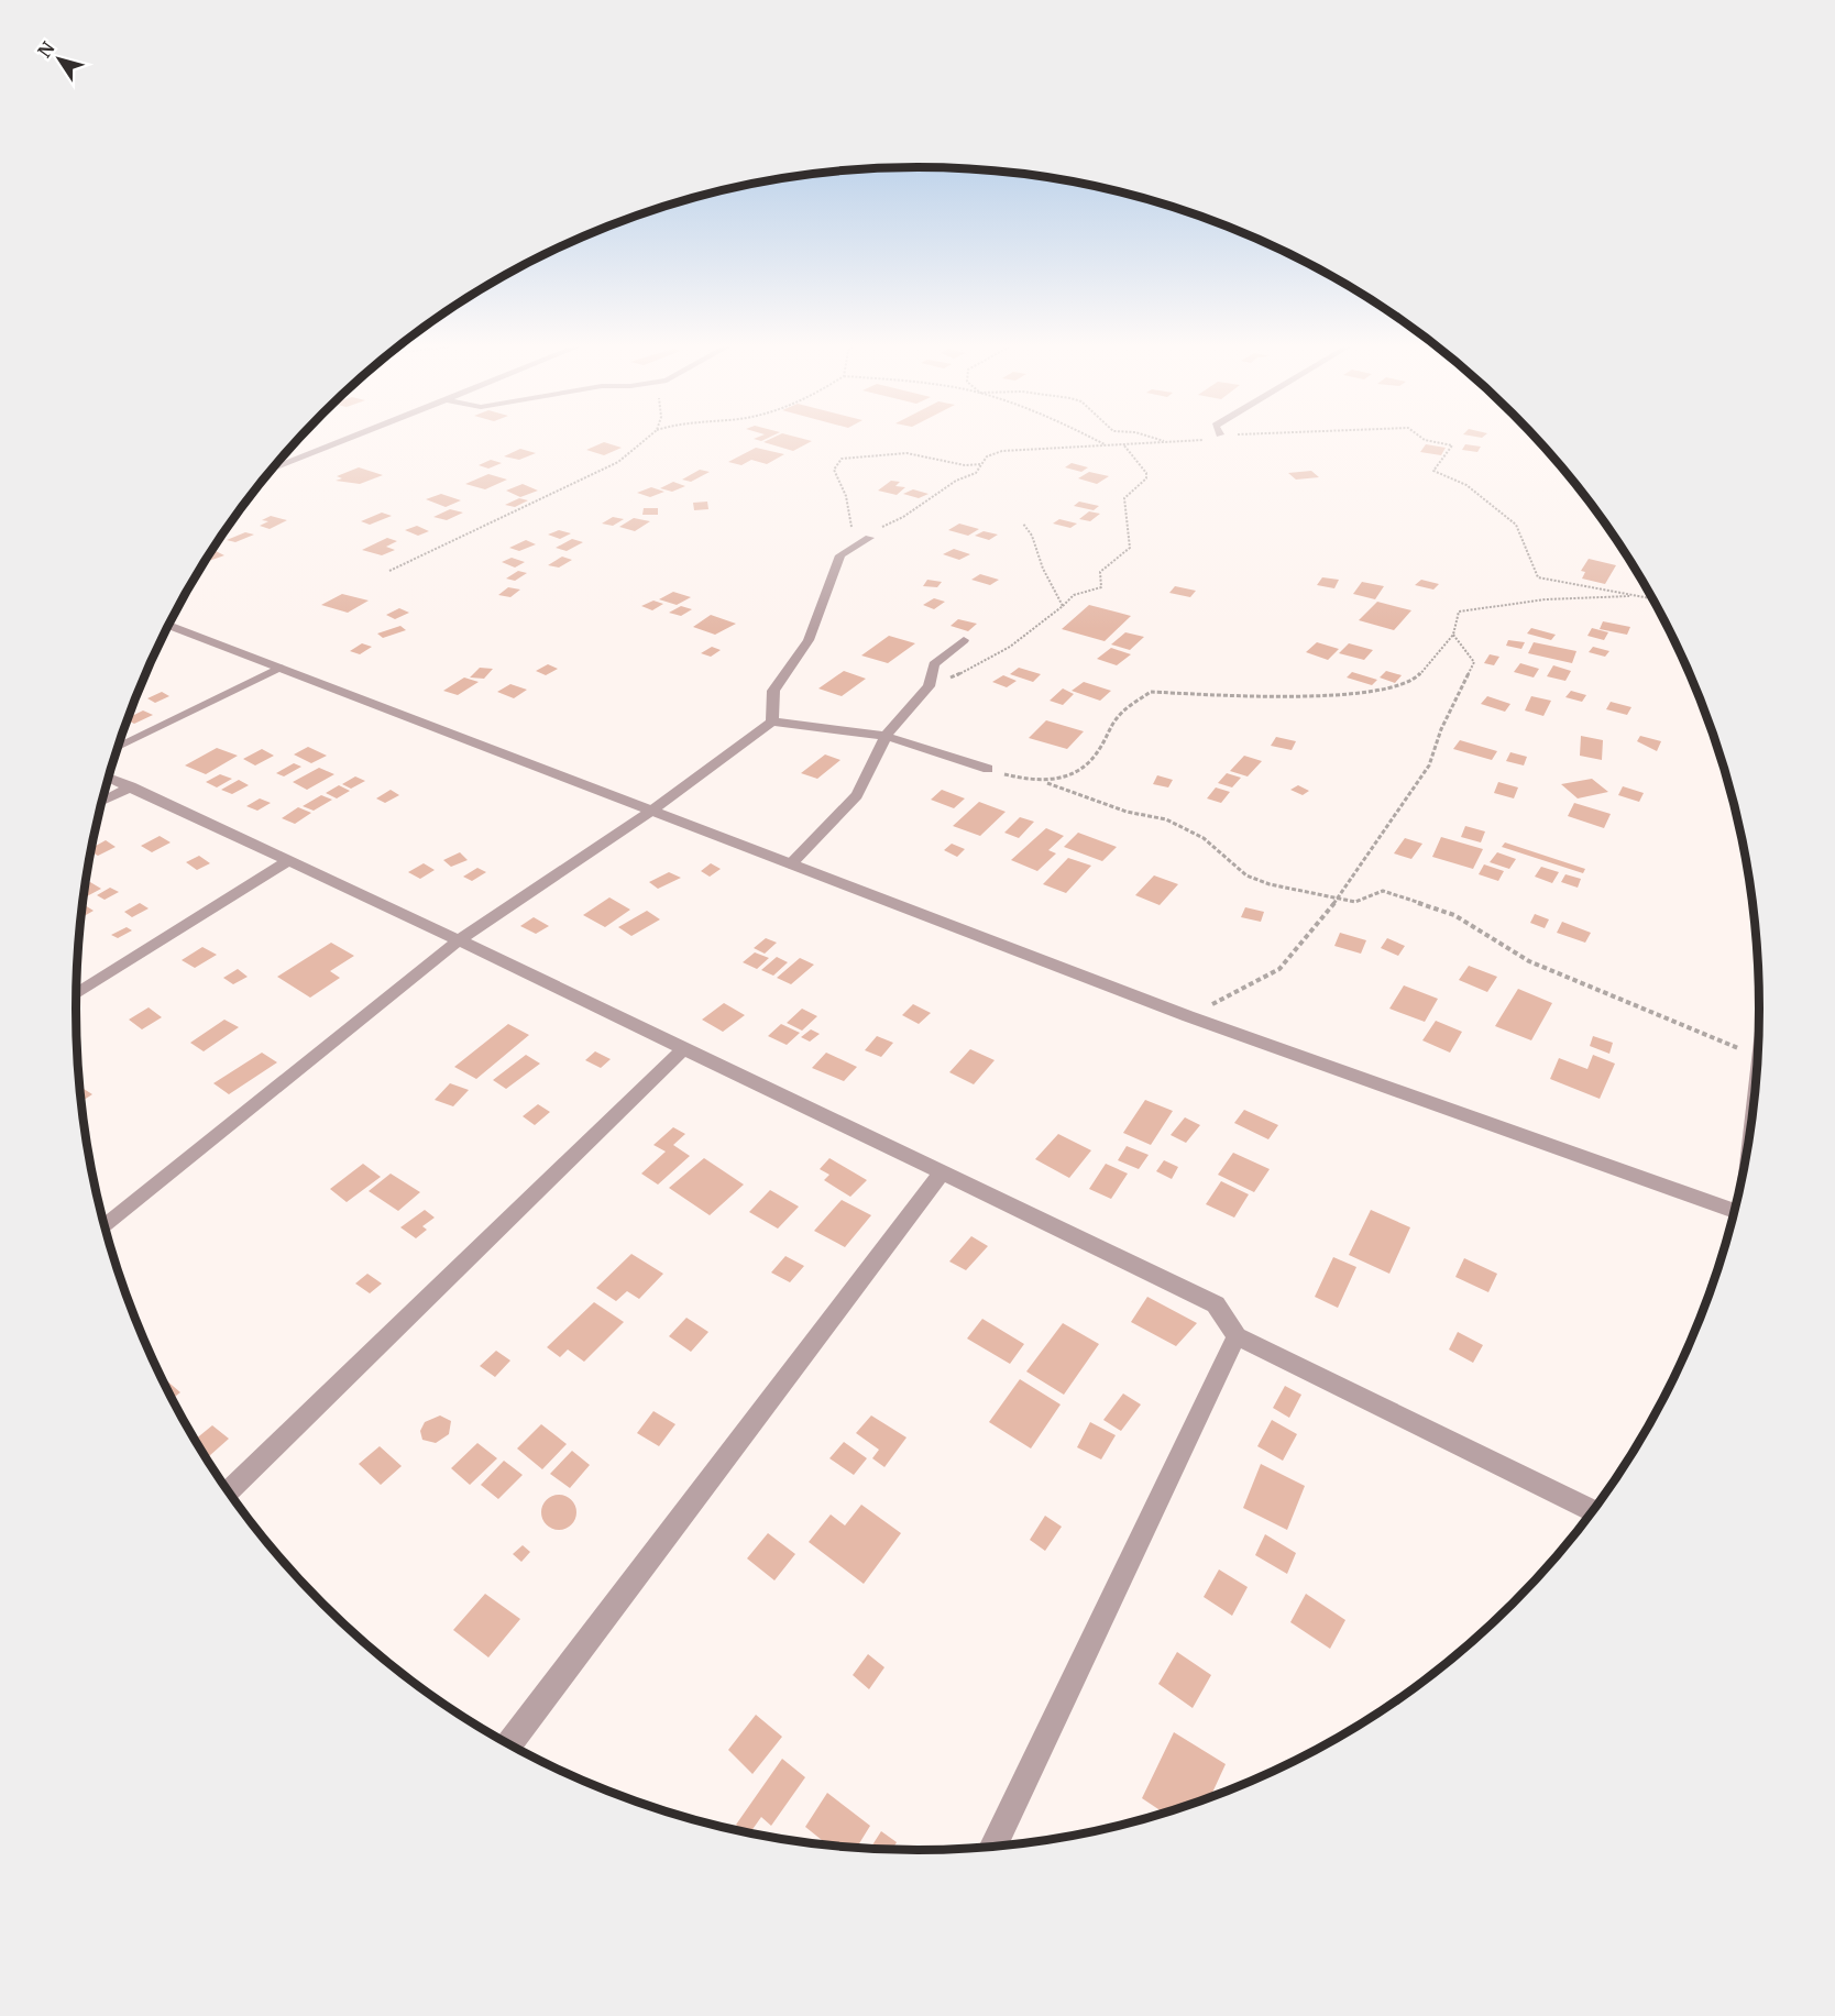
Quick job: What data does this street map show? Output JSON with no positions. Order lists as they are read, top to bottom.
{
  "north": "top left"
}
